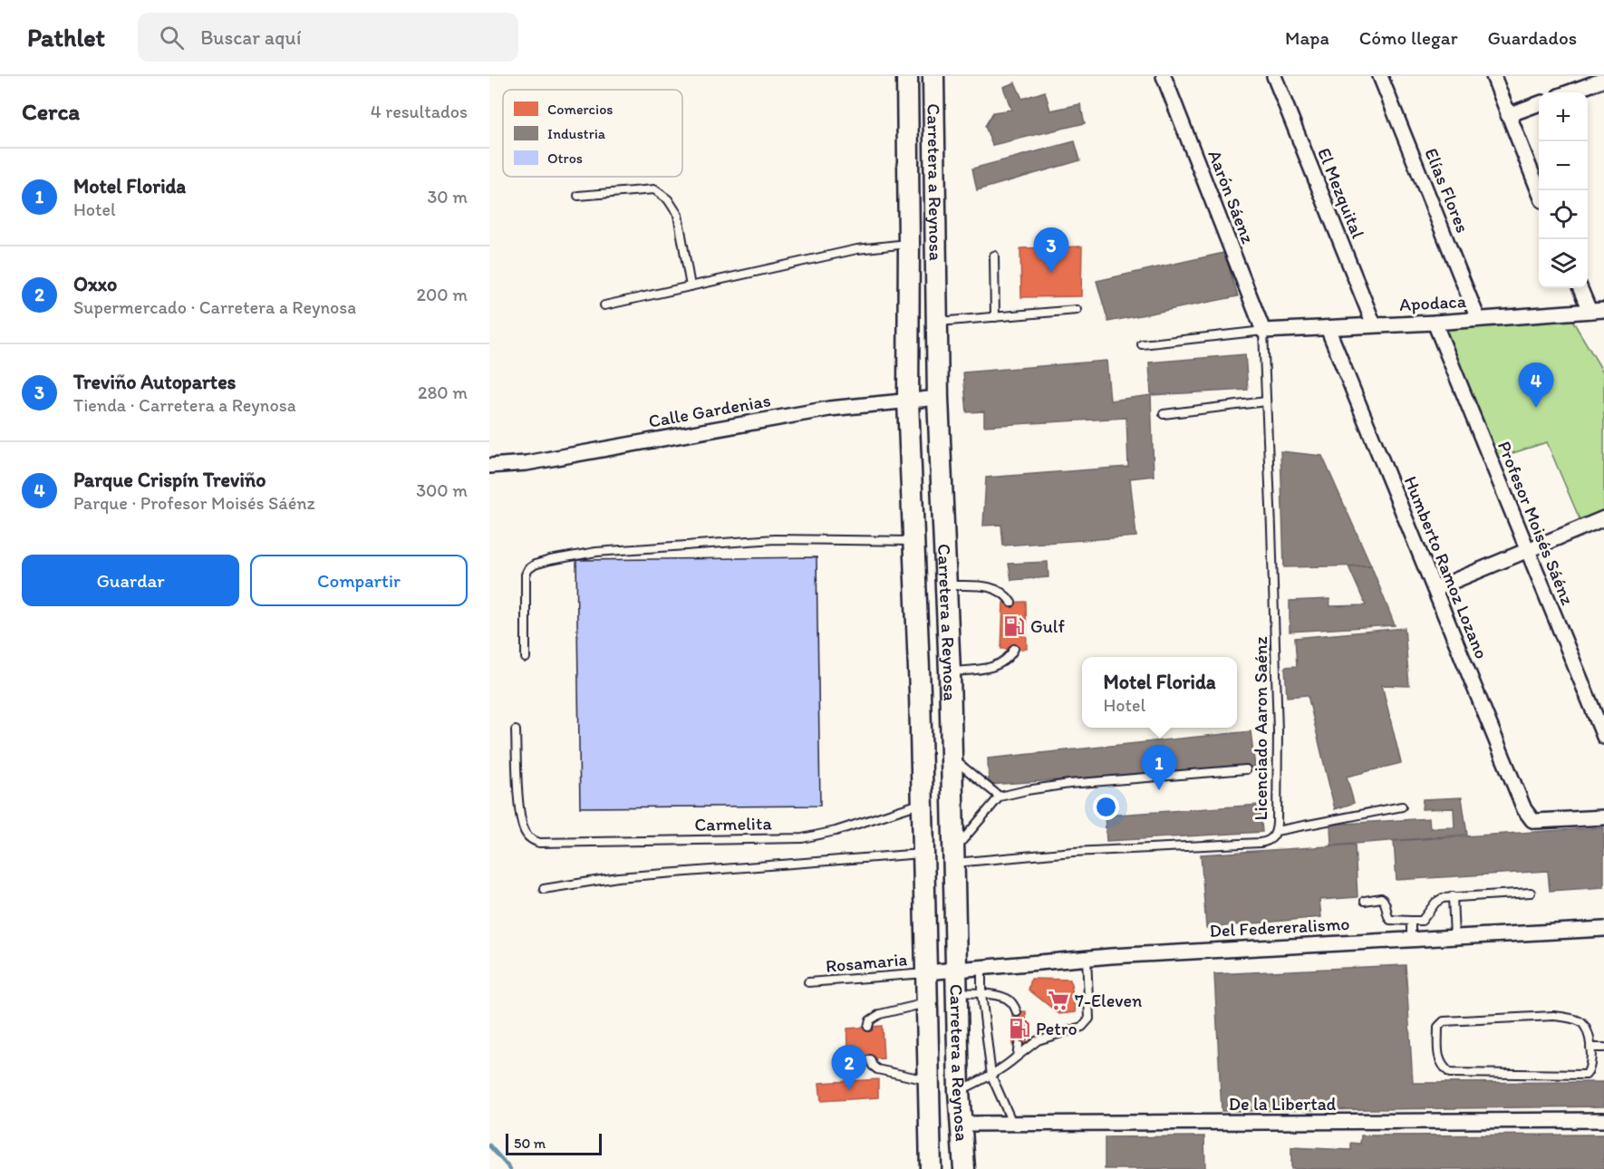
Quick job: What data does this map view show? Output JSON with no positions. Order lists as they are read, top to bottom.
{
  "streets": {
    "main road": ["Carretera a Reynosa"],
    "street": [
      "Elías Flores",
      "El Mezquital",
      "Aarón Sáenz",
      "Apodaca",
      "Calle Gardenias",
      "Profesor Moisés Sáénz",
      "Humberto Ramoz Lozano",
      "Del Federeralismo",
      "De la Libertad"
    ],
    "lane": ["Licenciado Aaron Saénz", "Carmelita", "Rosamaria"]
  },
  "crossings": [
    ["Carretera a Reynosa", "Calle Gardenias"],
    ["Carretera a Reynosa", "Licenciado Aaron Saénz"],
    ["Carretera a Reynosa", "Carmelita"],
    ["Carretera a Reynosa", "Del Federeralismo"],
    ["Carretera a Reynosa", "Rosamaria"],
    ["Carretera a Reynosa", "De la Libertad"],
    ["Elías Flores", "Apodaca"],
    ["El Mezquital", "Apodaca"],
    ["Aarón Sáenz", "Apodaca"],
    ["Aarón Sáenz", "Licenciado Aaron Saénz"],
    ["Apodaca", "Profesor Moisés Sáénz"],
    ["Apodaca", "Humberto Ramoz Lozano"],
    ["Apodaca", "Licenciado Aaron Saénz"],
    ["Del Federeralismo", "Rosamaria"]
  ],
  "places": {
    "fuel station": ["Gulf", "Petro"],
    "supermarket": ["7-Eleven"]
  },
  "legend": ["Comercios", "Industria", "Otros"],
  "scale_bar": "50 m",
  "page": {
    "header": "Pathlet",
    "search": "Buscar aquí",
    "nav": ["Mapa", "Cómo llegar", "Guardados"],
    "heading": ["Cerca", "4 resultados"],
    "map_buttons": ["+", "−"],
    "list": [
      {
        "mark": "1",
        "name": "Motel Florida",
        "note": "Hotel",
        "value": "30 m"
      },
      {
        "mark": "2",
        "name": "Oxxo",
        "note": "Supermercado · Carretera a Reynosa",
        "value": "200 m"
      },
      {
        "mark": "3",
        "name": "Treviño Autopartes",
        "note": "Tienda · Carretera a Reynosa",
        "value": "280 m"
      },
      {
        "mark": "4",
        "name": "Parque Crispín Treviño",
        "note": "Parque · Profesor Moisés Sáénz",
        "value": "300 m"
      }
    ],
    "pins": [
      "3",
      "4",
      "1",
      "2"
    ],
    "buttons": ["Guardar", "Compartir"],
    "popup": ["Motel Florida", "Hotel"],
    "scale": "50 m"
  }
}
